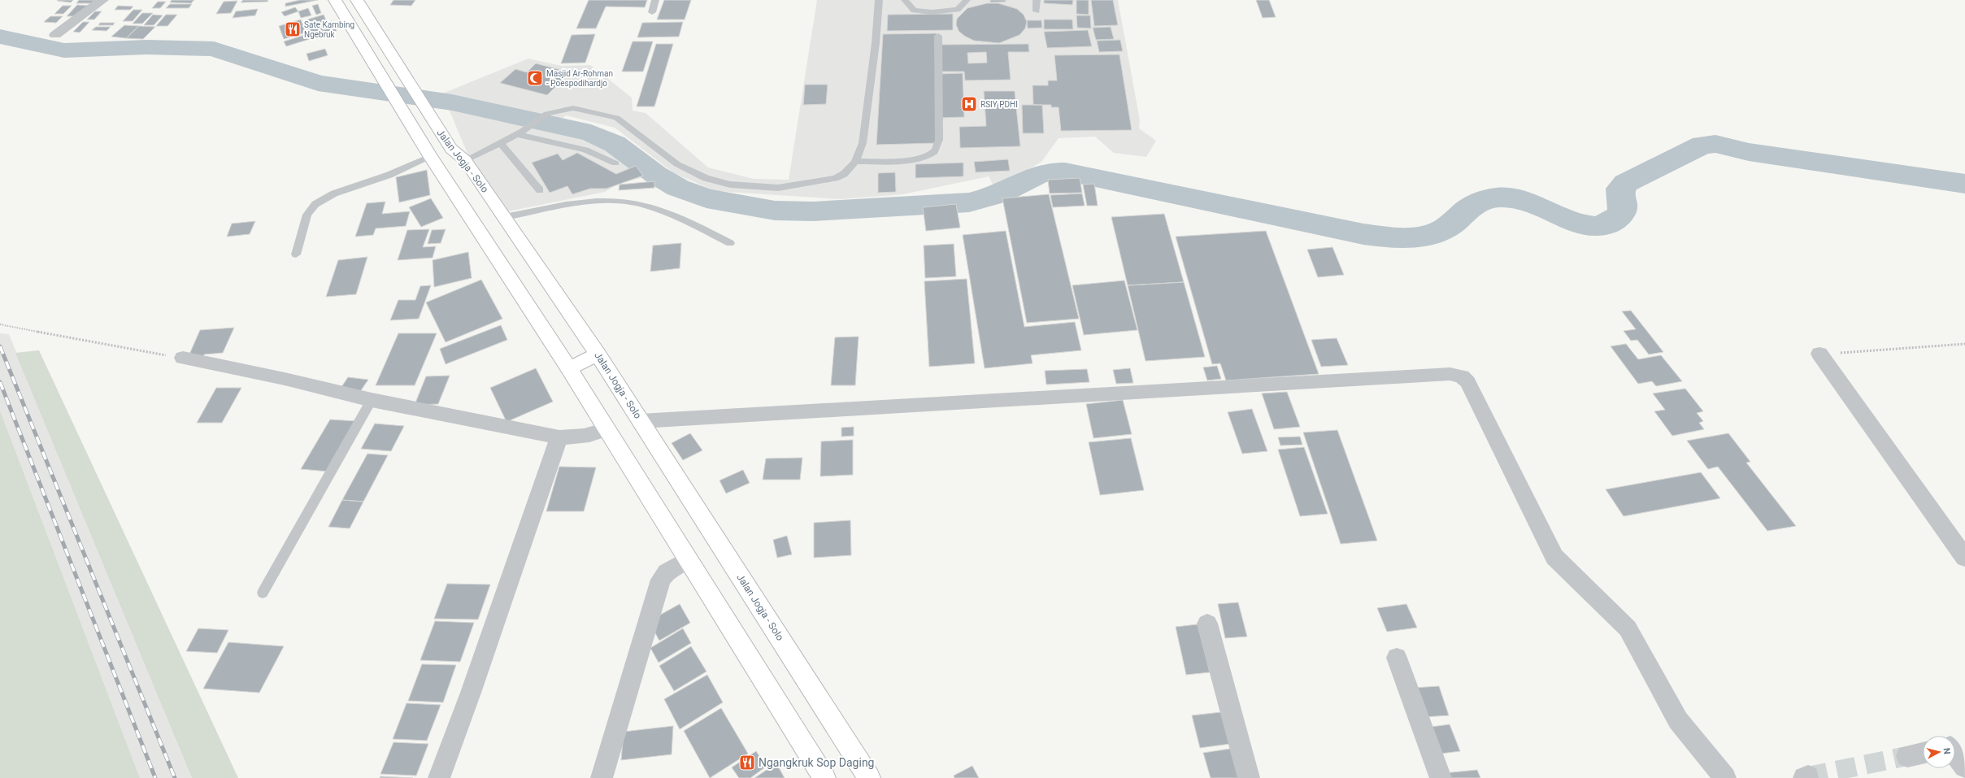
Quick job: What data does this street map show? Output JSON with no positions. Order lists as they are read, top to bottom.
{
  "streets": {
    "highway": ["Jalan Jogja - Solo"]
  },
  "places": {
    "restaurant": ["Sate Kambing Ngebruk", "Ngangkruk Sop Daging"],
    "mosque": ["Masjid Ar-Rohman - Poespodihardjo"],
    "hospital": ["RSIY PDHI"]
  },
  "north": "right"
}
